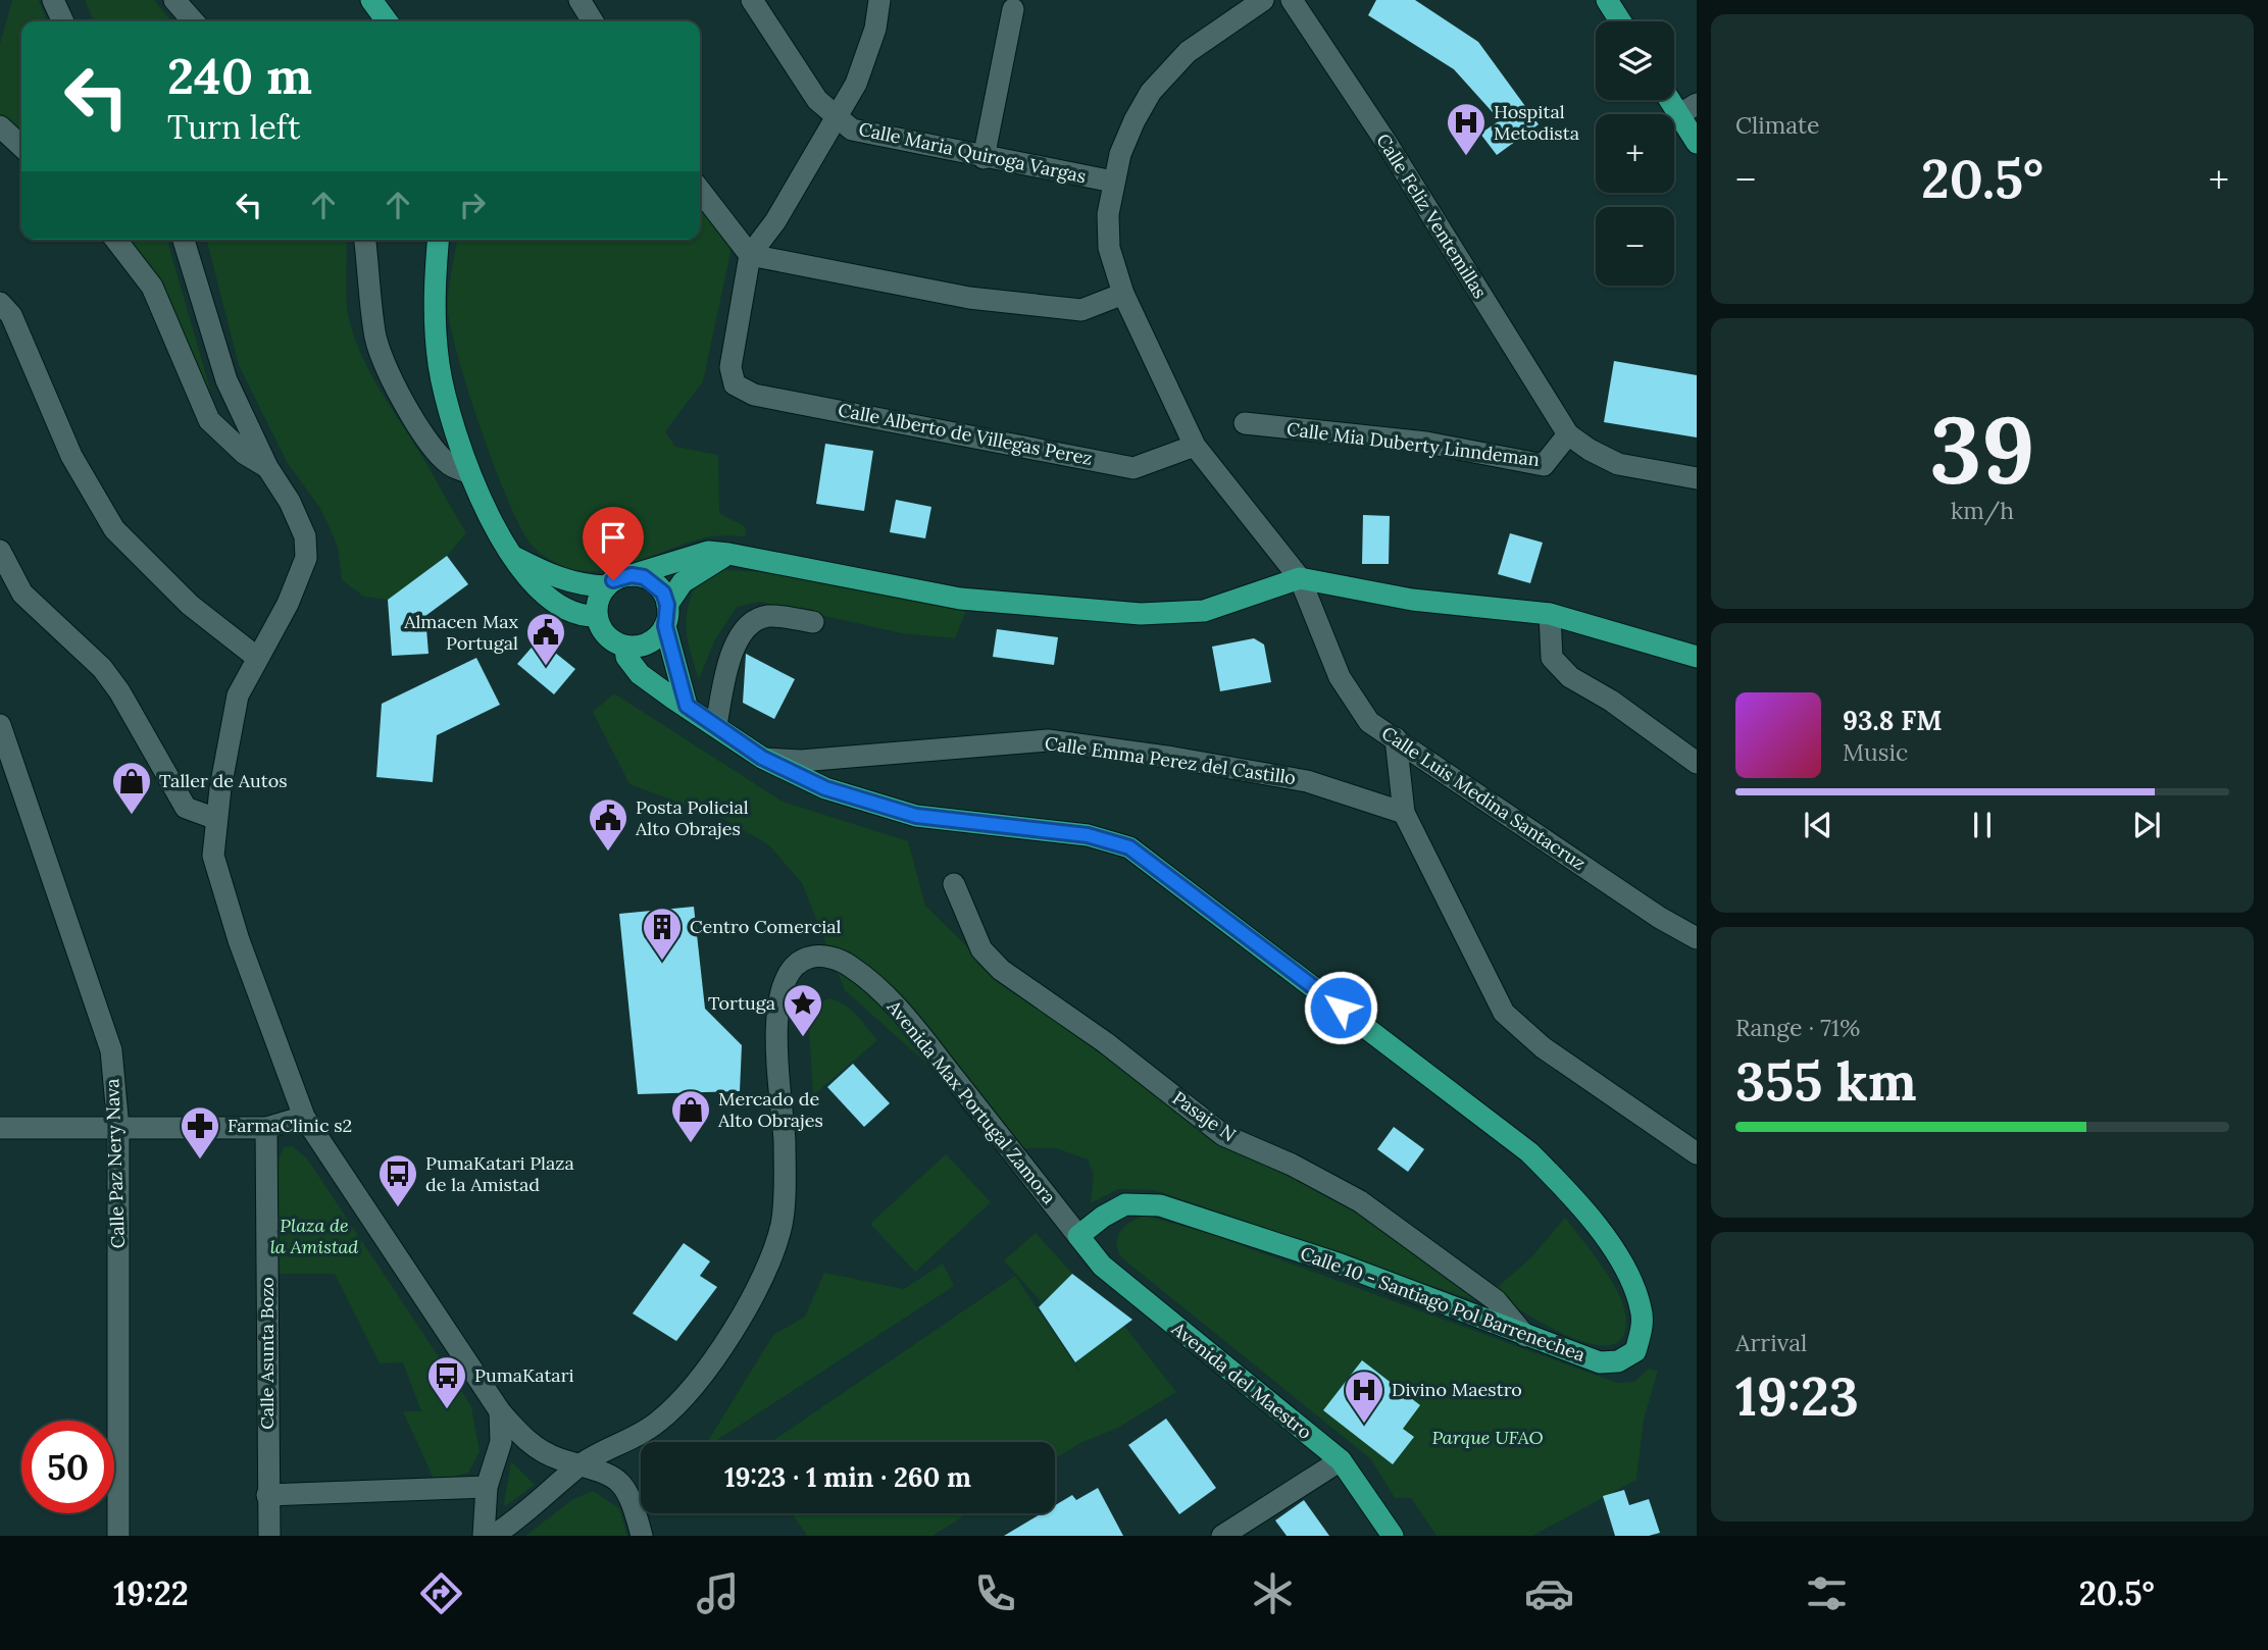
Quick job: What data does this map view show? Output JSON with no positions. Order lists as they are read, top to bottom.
{
  "streets": {
    "main road": ["Calle 10 - Santiago Pol Barrenechea", "Avenida del Maestro"],
    "street": [
      "Calle Maria Quiroga Vargas",
      "Calle Feliz Ventemillas",
      "Calle Alberto de Villegas Perez",
      "Calle Mia Duberty Linndeman",
      "Calle Emma Perez del Castillo",
      "Calle Luis Medina Santacruz",
      "Avenida Max Portugal Zamora",
      "Pasaje N",
      "Calle Paz Nery Nava",
      "Calle Asunta Bozo"
    ]
  },
  "crossings": [
    ["Calle Maria Quiroga Vargas", "Calle Luis Medina Santacruz"],
    ["Calle Feliz Ventemillas", "Calle Mia Duberty Linndeman"],
    ["Calle Alberto de Villegas Perez", "Calle Luis Medina Santacruz"],
    ["Calle Emma Perez del Castillo", "Calle 10 - Santiago Pol Barrenechea"],
    ["Avenida Max Portugal Zamora", "Calle 10 - Santiago Pol Barrenechea"],
    ["Avenida Max Portugal Zamora", "Avenida del Maestro"],
    ["Pasaje N", "Calle 10 - Santiago Pol Barrenechea"],
    ["Calle 10 - Santiago Pol Barrenechea", "Avenida del Maestro"]
  ],
  "parks": ["Plaza de la Amistad", "Parque UFAO"],
  "places": {
    "hospital": ["Hospital Metodista", "Divino Maestro"],
    "public building": ["Almacen Max Portugal", "Posta Policial Alto Obrajes"],
    "shop": ["Taller de Autos", "Mercado de Alto Obrajes"],
    "building": ["Centro Comercial"],
    "place": ["Tortuga"],
    "pharmacy": ["FarmaClinic s2"],
    "bus stop": ["PumaKatari Plaza de la Amistad", "PumaKatari"]
  },
  "page": {
    "tile": [
      "Climate",
      ["39", "km/h"],
      ["Range · 71%", "355 km"],
      ["Arrival", "19:23"]
    ],
    "map_buttons": ["+", "−"],
    "turn": ["240 m", "Turn left"],
    "heat": ["−", "20.5°", "+"],
    "song": ["93.8 FM", "Music"],
    "limit": "50",
    "trip": "19:23 · 1 min · 260 m",
    "tabs": ["19:22", "20.5°"]
  }
}
